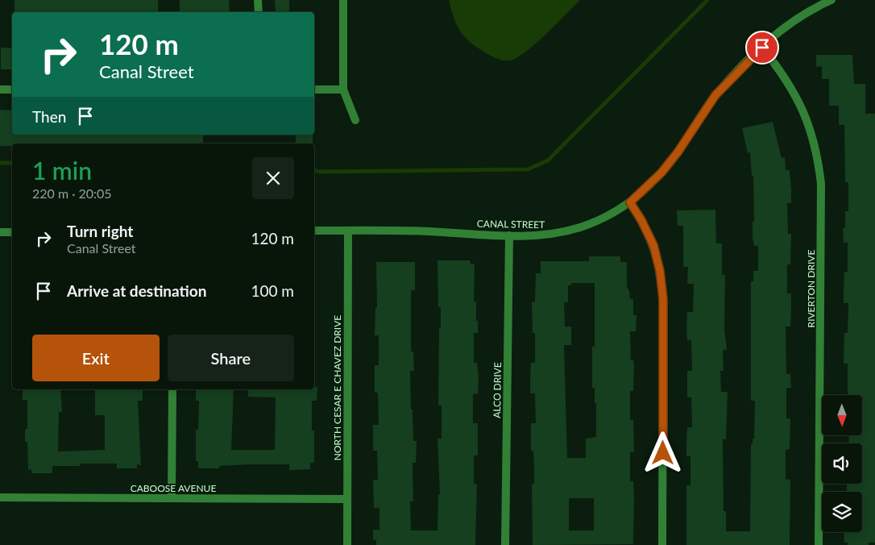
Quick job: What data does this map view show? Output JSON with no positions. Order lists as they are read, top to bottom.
{
  "streets": {
    "street": [
      "CANAL STREET",
      "RIVERTON DRIVE",
      "NORTH CESAR E CHAVEZ DRIVE",
      "ALCO DRIVE",
      "CABOOSE AVENUE"
    ]
  },
  "crossings": [
    ["CANAL STREET", "RIVERTON DRIVE"],
    ["CANAL STREET", "NORTH CESAR E CHAVEZ DRIVE"],
    ["CANAL STREET", "ALCO DRIVE"],
    ["NORTH CESAR E CHAVEZ DRIVE", "CABOOSE AVENUE"]
  ],
  "north": "bottom",
  "page": {
    "turn": ["120 m", "Canal Street"],
    "then": "Then",
    "heading": ["1 min", "220 m · 20:05"],
    "list": [
      {
        "name": "Turn right",
        "note": "Canal Street",
        "value": "120 m"
      },
      {
        "name": "Arrive at destination",
        "value": "100 m"
      }
    ],
    "buttons": ["Exit", "Share"]
  }
}
